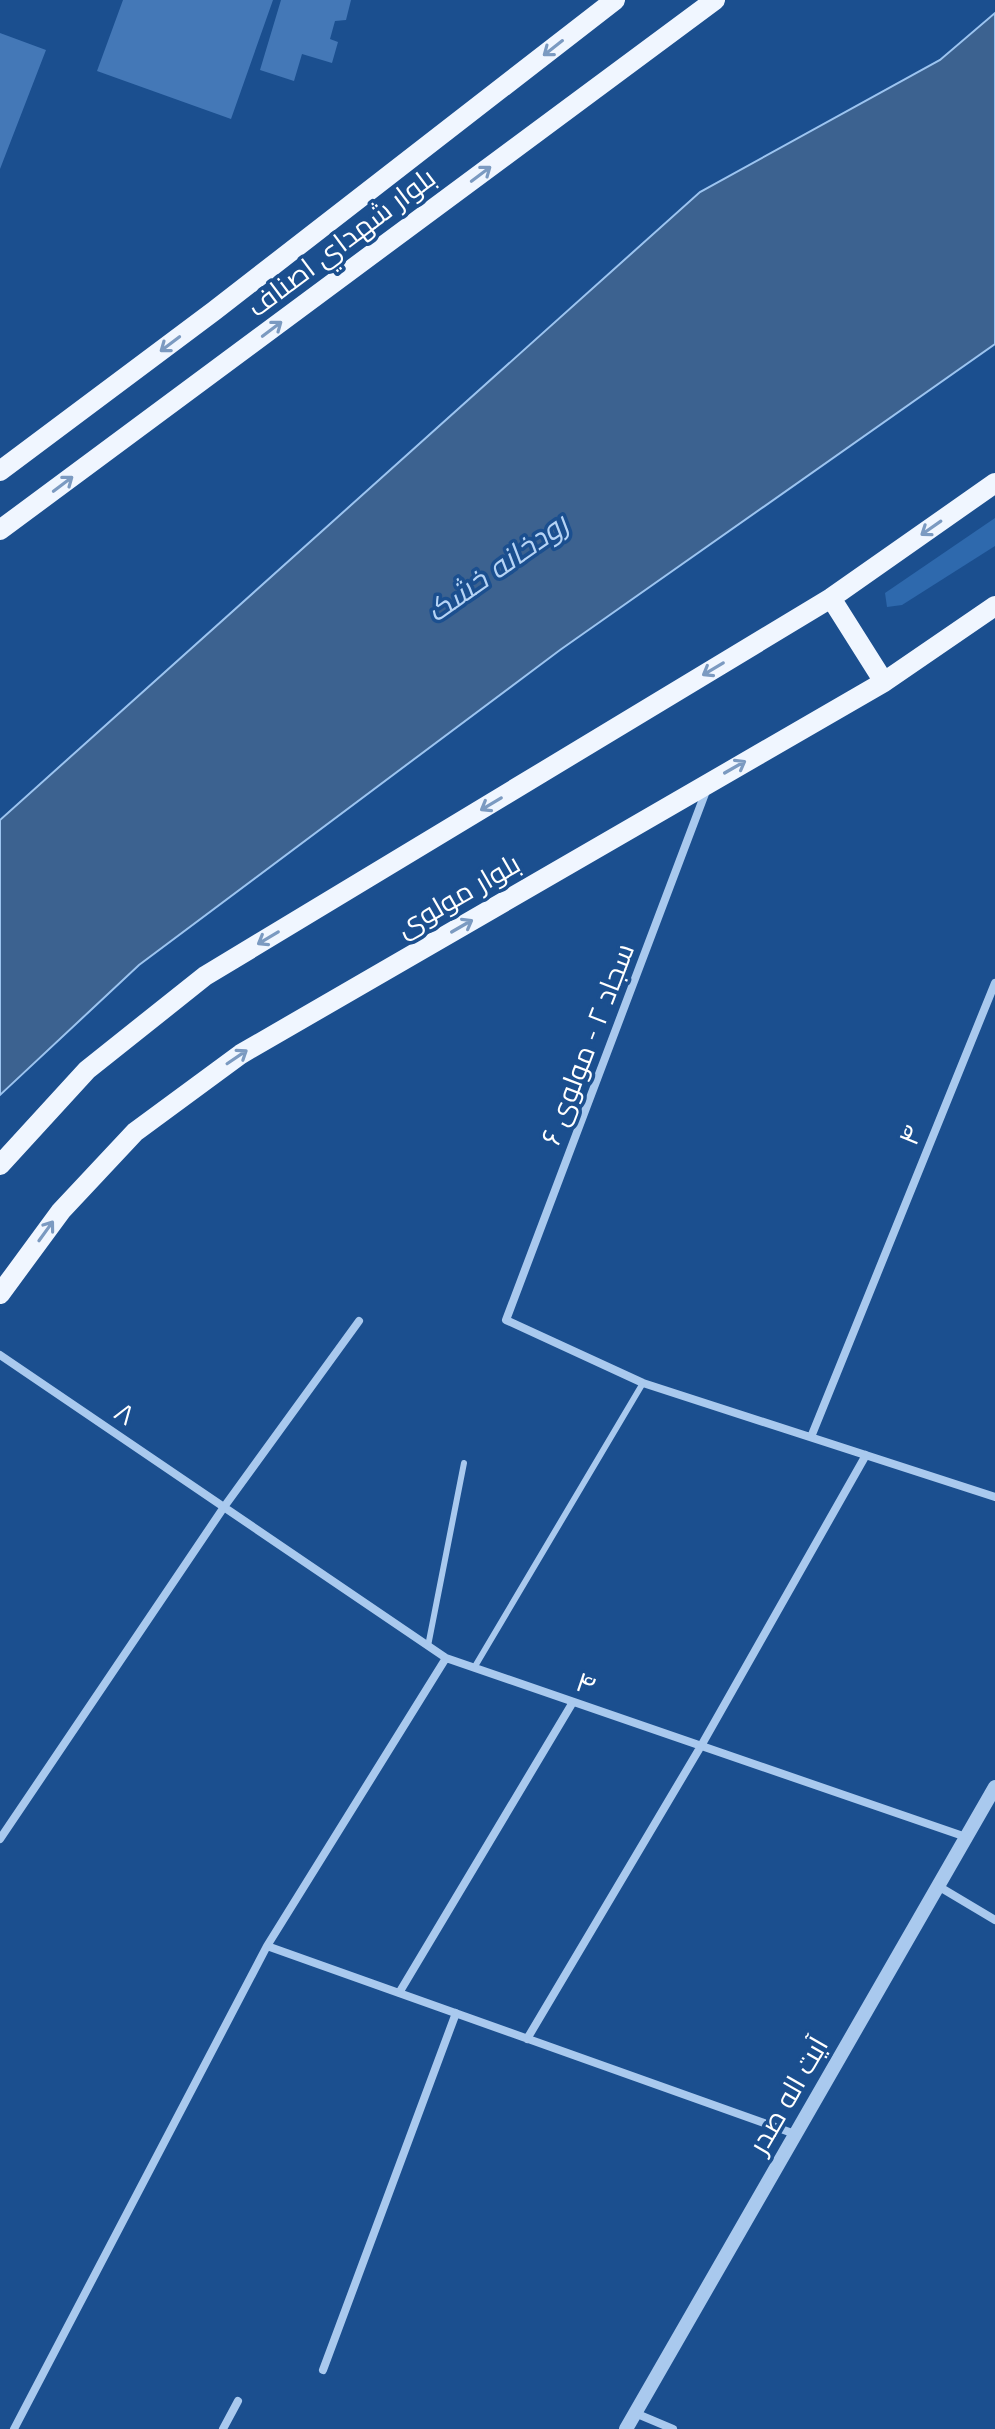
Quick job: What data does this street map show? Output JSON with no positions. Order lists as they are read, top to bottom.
{
  "streets": {
    "main road": ["بلوار شهداي اصناف", "بلوار مولوی"],
    "street": [
      "سجاد ۲ - مولوی ۶",
      "۴",
      "۸",
      "آیت اله صدر"
    ]
  },
  "crossings": [
    ["بلوار مولوی", "سجاد ۲ - مولوی ۶"],
    ["۴", "۸"],
    ["۴", "آیت اله صدر"]
  ],
  "water": ["رودخانه خشک"]
}
